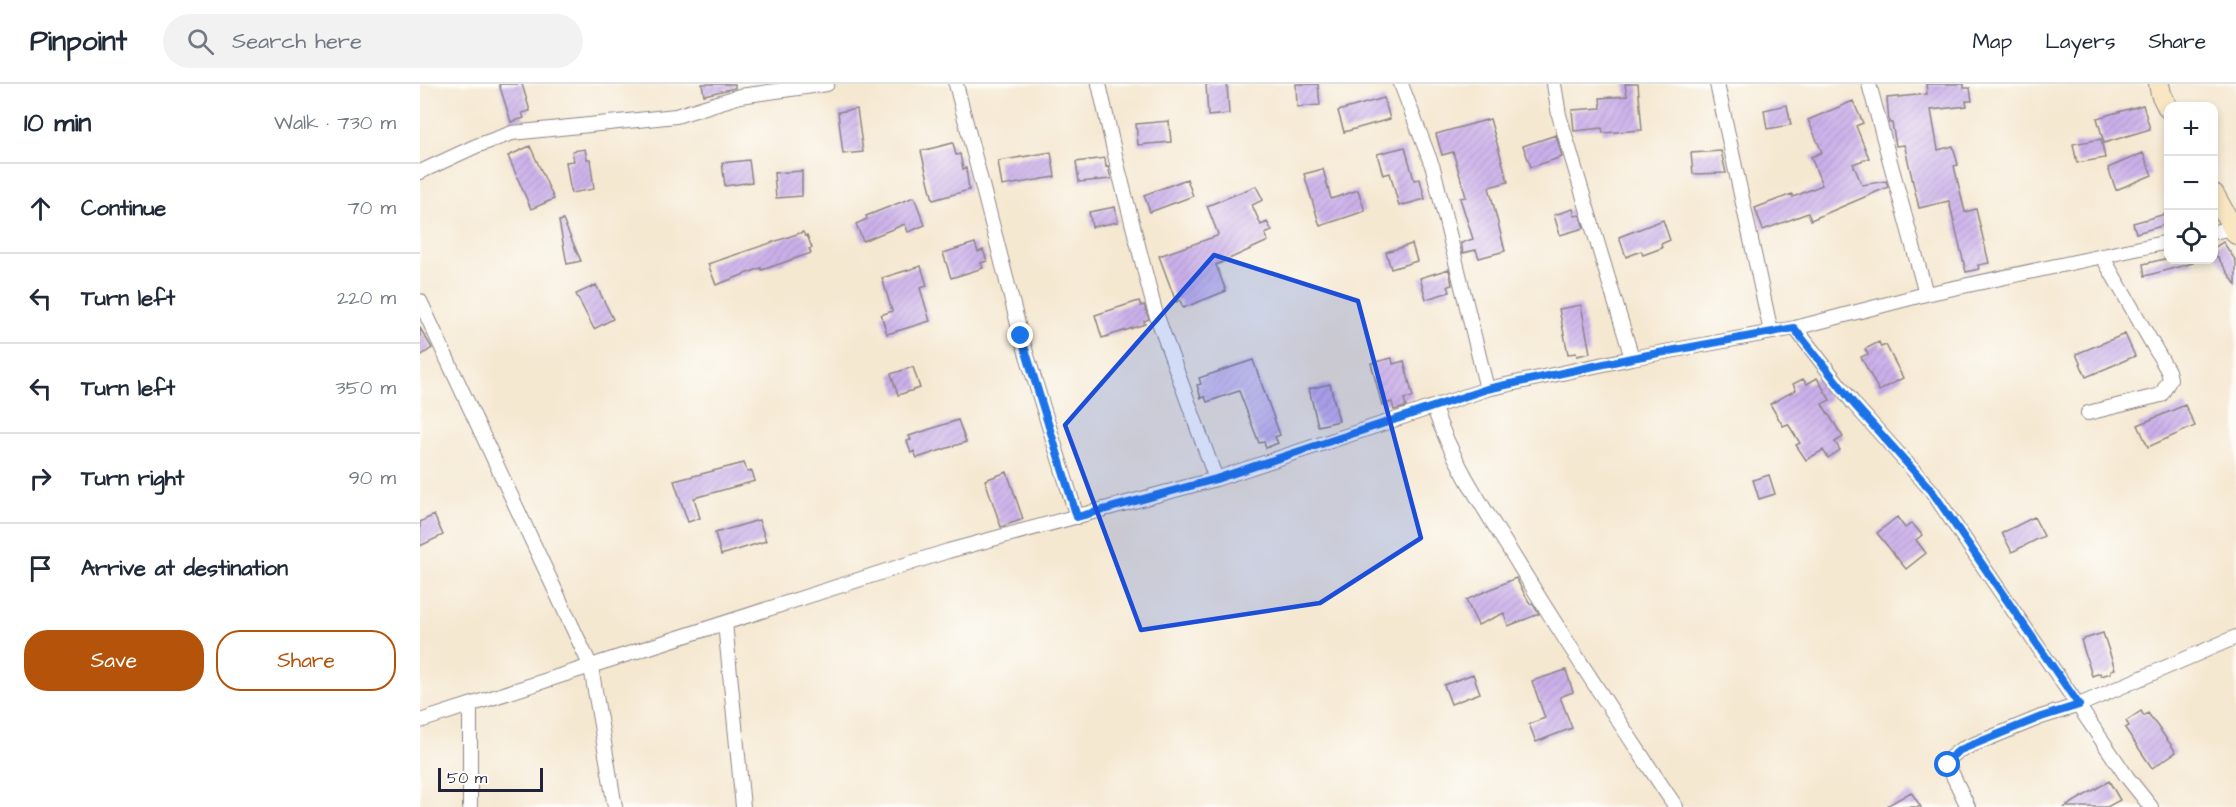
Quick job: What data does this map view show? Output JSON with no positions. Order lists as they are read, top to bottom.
{
  "scale_bar": "50 m",
  "page": {
    "header": "Pinpoint",
    "search": "Search here",
    "nav": ["Map", "Layers", "Share"],
    "heading": ["10 min", "Walk · 730 m"],
    "map_buttons": ["+", "−"],
    "list": [
      ["Continue", "70 m"],
      ["Turn left", "220 m"],
      ["Turn left", "350 m"],
      ["Turn right", "90 m"],
      "Arrive at destination"
    ],
    "buttons": ["Save", "Share"],
    "scale": "50 m"
  }
}
